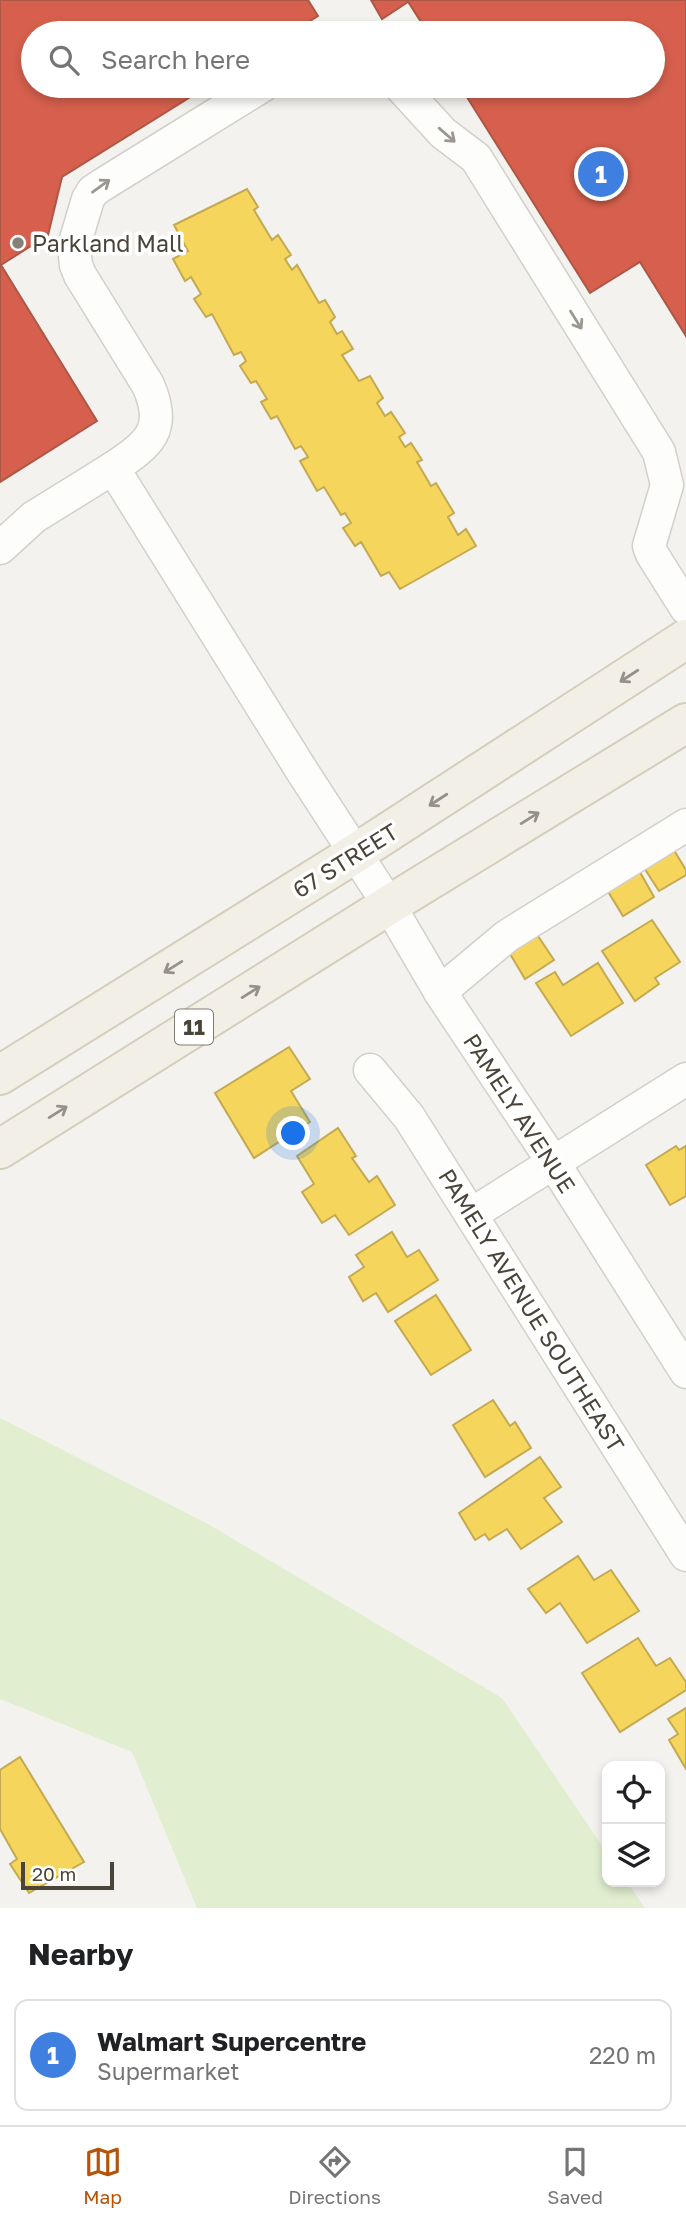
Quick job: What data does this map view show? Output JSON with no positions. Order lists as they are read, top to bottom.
{
  "streets": {
    "main road": ["67 STREET", "11"],
    "street": ["PAMELY AVENUE", "PAMELY AVENUE SOUTHEAST"]
  },
  "crossings": [
    ["67 STREET", "PAMELY AVENUE"],
    ["11", "PAMELY AVENUE"]
  ],
  "places": ["Parkland Mall"],
  "scale_bar": "20 m",
  "page": {
    "search": "Search here",
    "pins": "1",
    "scale": "20 m",
    "heading": "Nearby",
    "list": [
      {
        "mark": "1",
        "name": "Walmart Supercentre",
        "note": "Supermarket",
        "value": "220 m"
      }
    ],
    "nav": ["Map", "Directions", "Saved"]
  }
}
